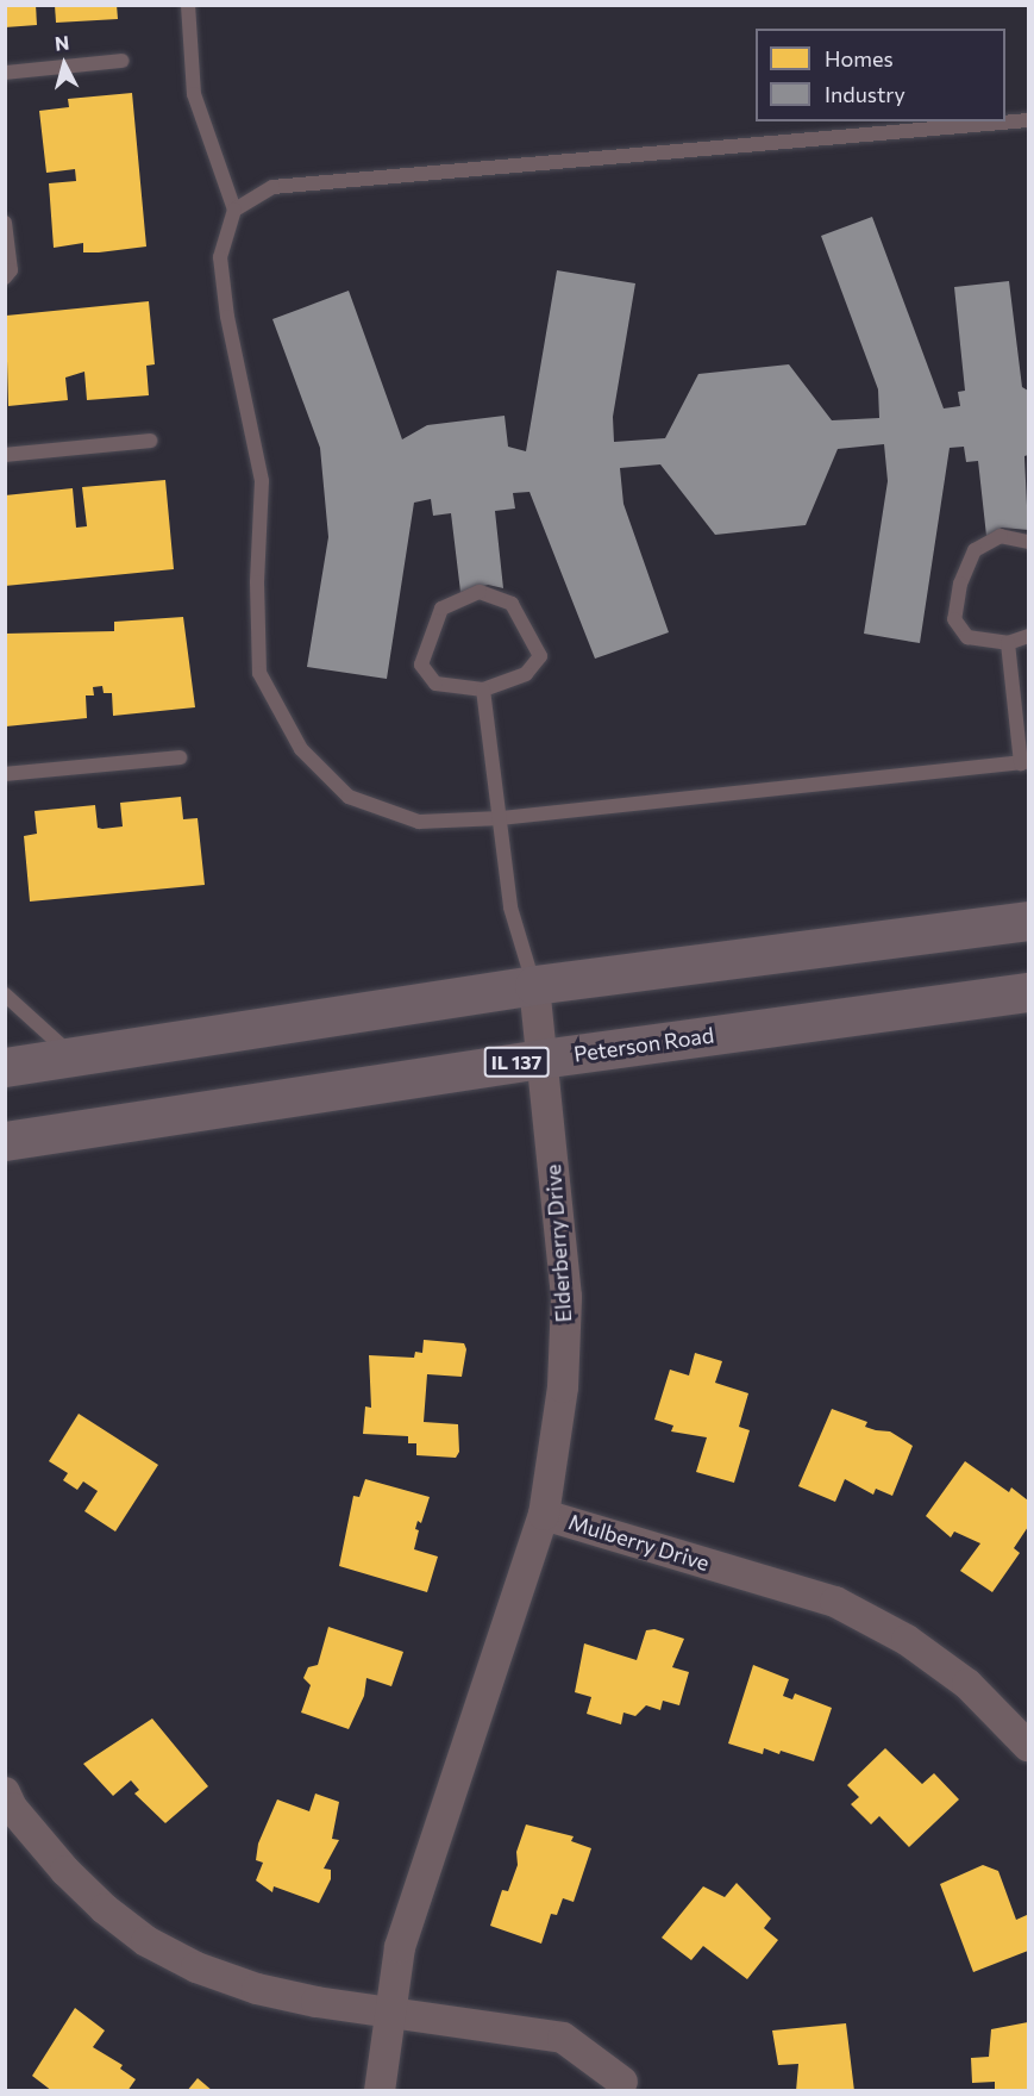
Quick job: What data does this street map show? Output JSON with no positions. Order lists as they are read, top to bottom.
{
  "streets": {
    "main road": ["Peterson Road", "IL 137"],
    "street": ["Elderberry Drive", "Mulberry Drive"]
  },
  "crossings": [
    ["Peterson Road", "Elderberry Drive"],
    ["Elderberry Drive", "Mulberry Drive"]
  ],
  "legend": ["Homes", "Industry"],
  "north": "top"
}
